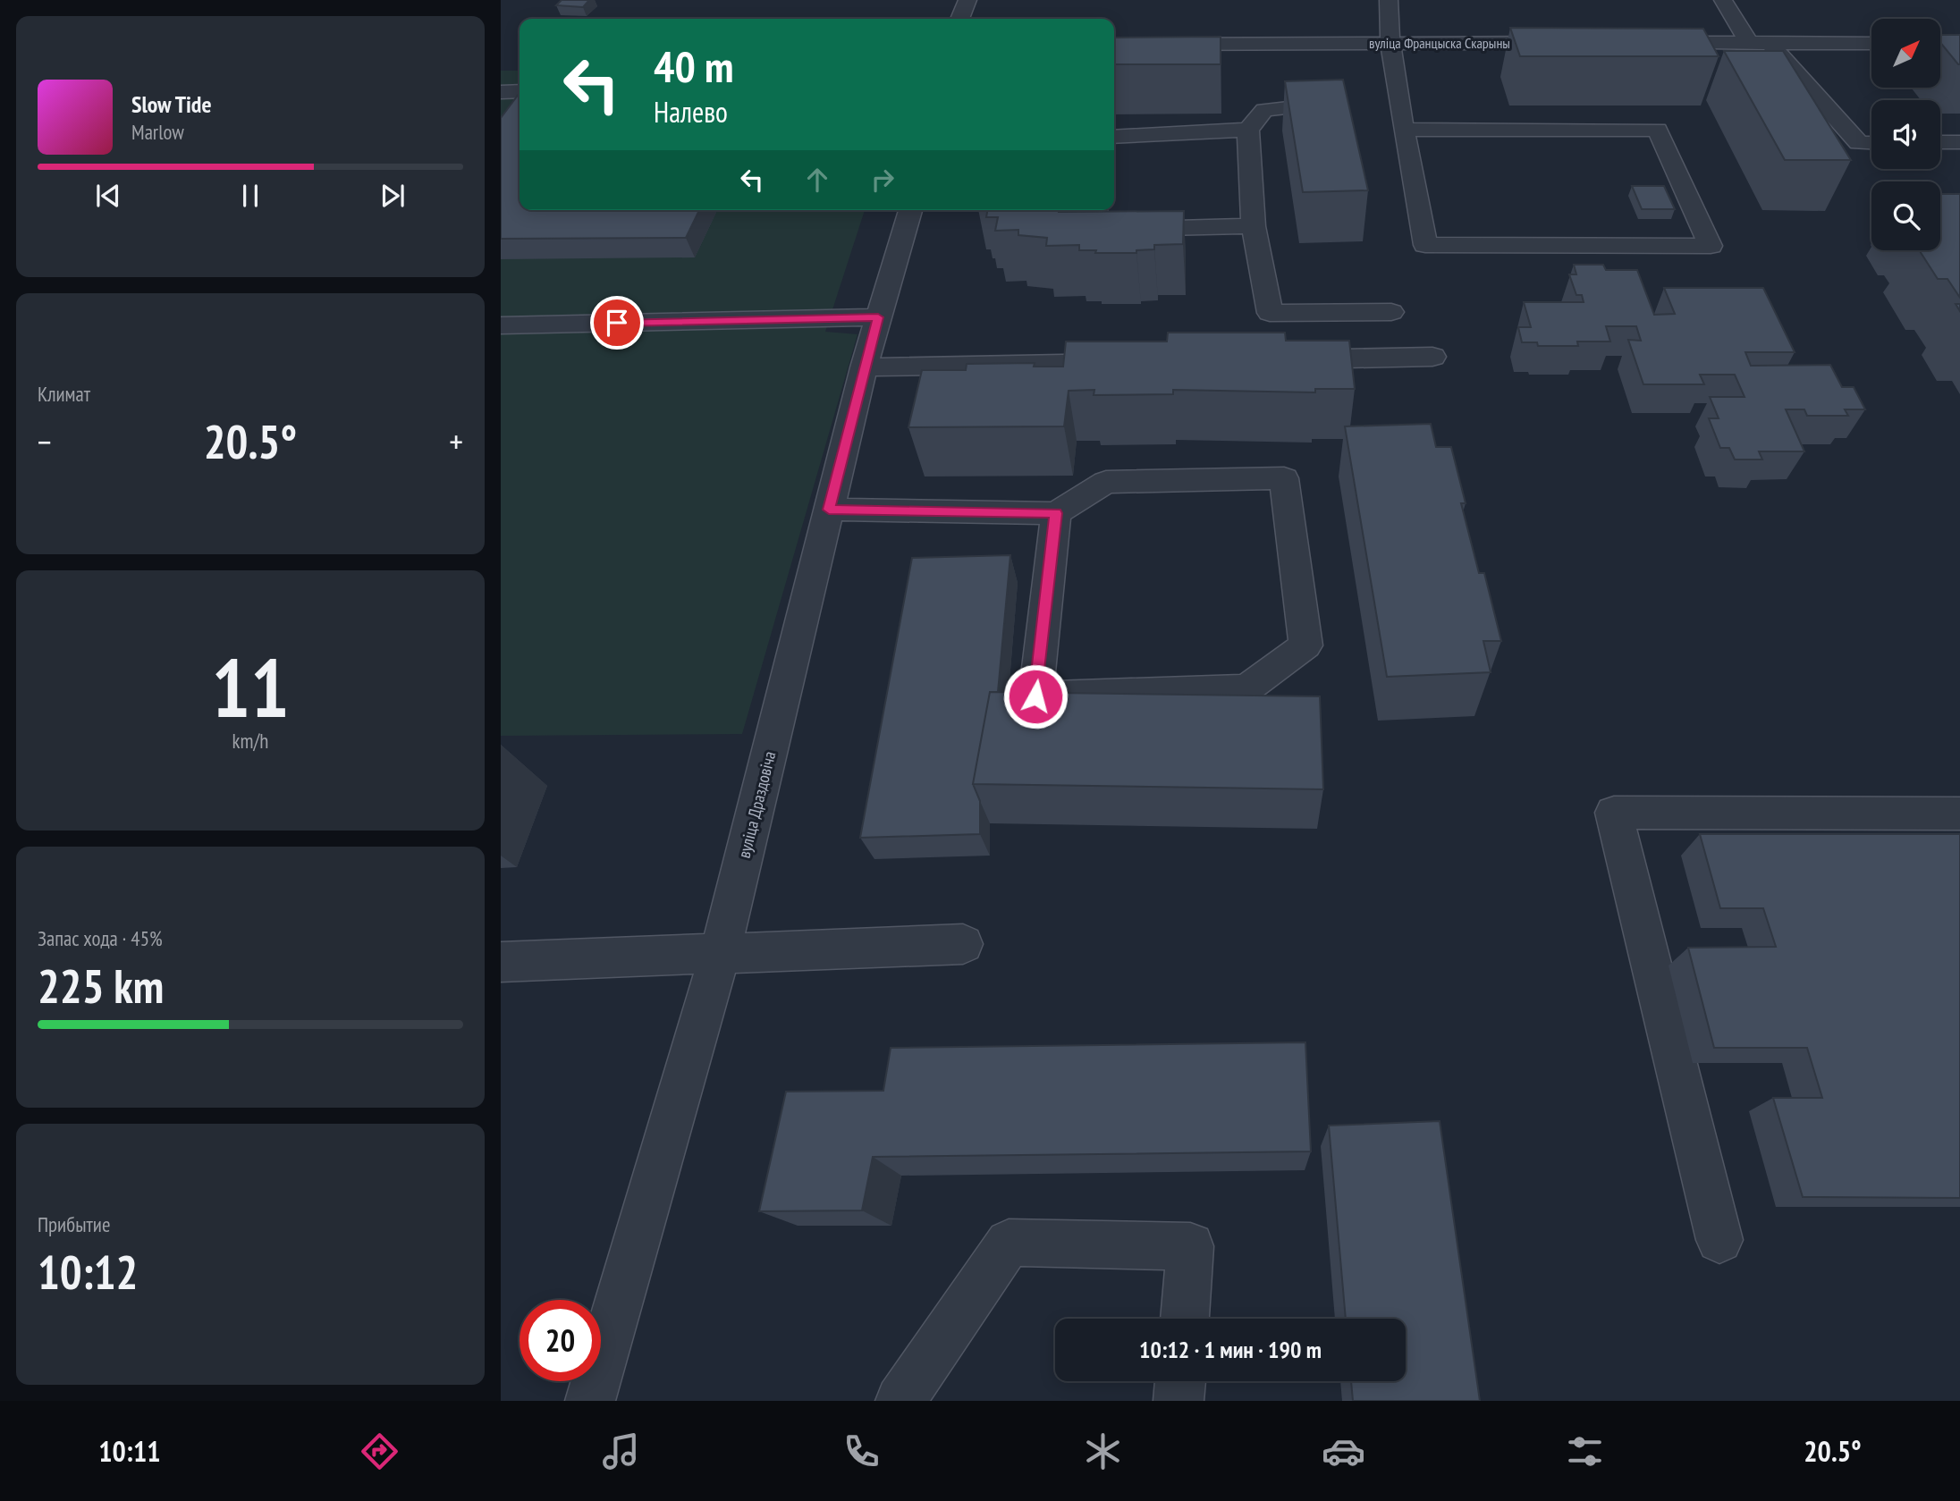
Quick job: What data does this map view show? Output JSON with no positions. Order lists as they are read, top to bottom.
{
  "streets": {
    "street": ["вуліца Францыска Скарыны", "вуліца Драздовіча"]
  },
  "north": "top right",
  "page": {
    "turn": ["40 m", "Налево"],
    "song": ["Slow Tide", "Marlow"],
    "tile": [
      "Климат",
      ["11", "km/h"],
      ["Запас хода · 45%", "225 km"],
      ["Прибытие", "10:12"]
    ],
    "heat": ["−", "20.5°", "+"],
    "limit": "20",
    "trip": "10:12 · 1 мин · 190 m",
    "tabs": ["10:11", "20.5°"]
  }
}
